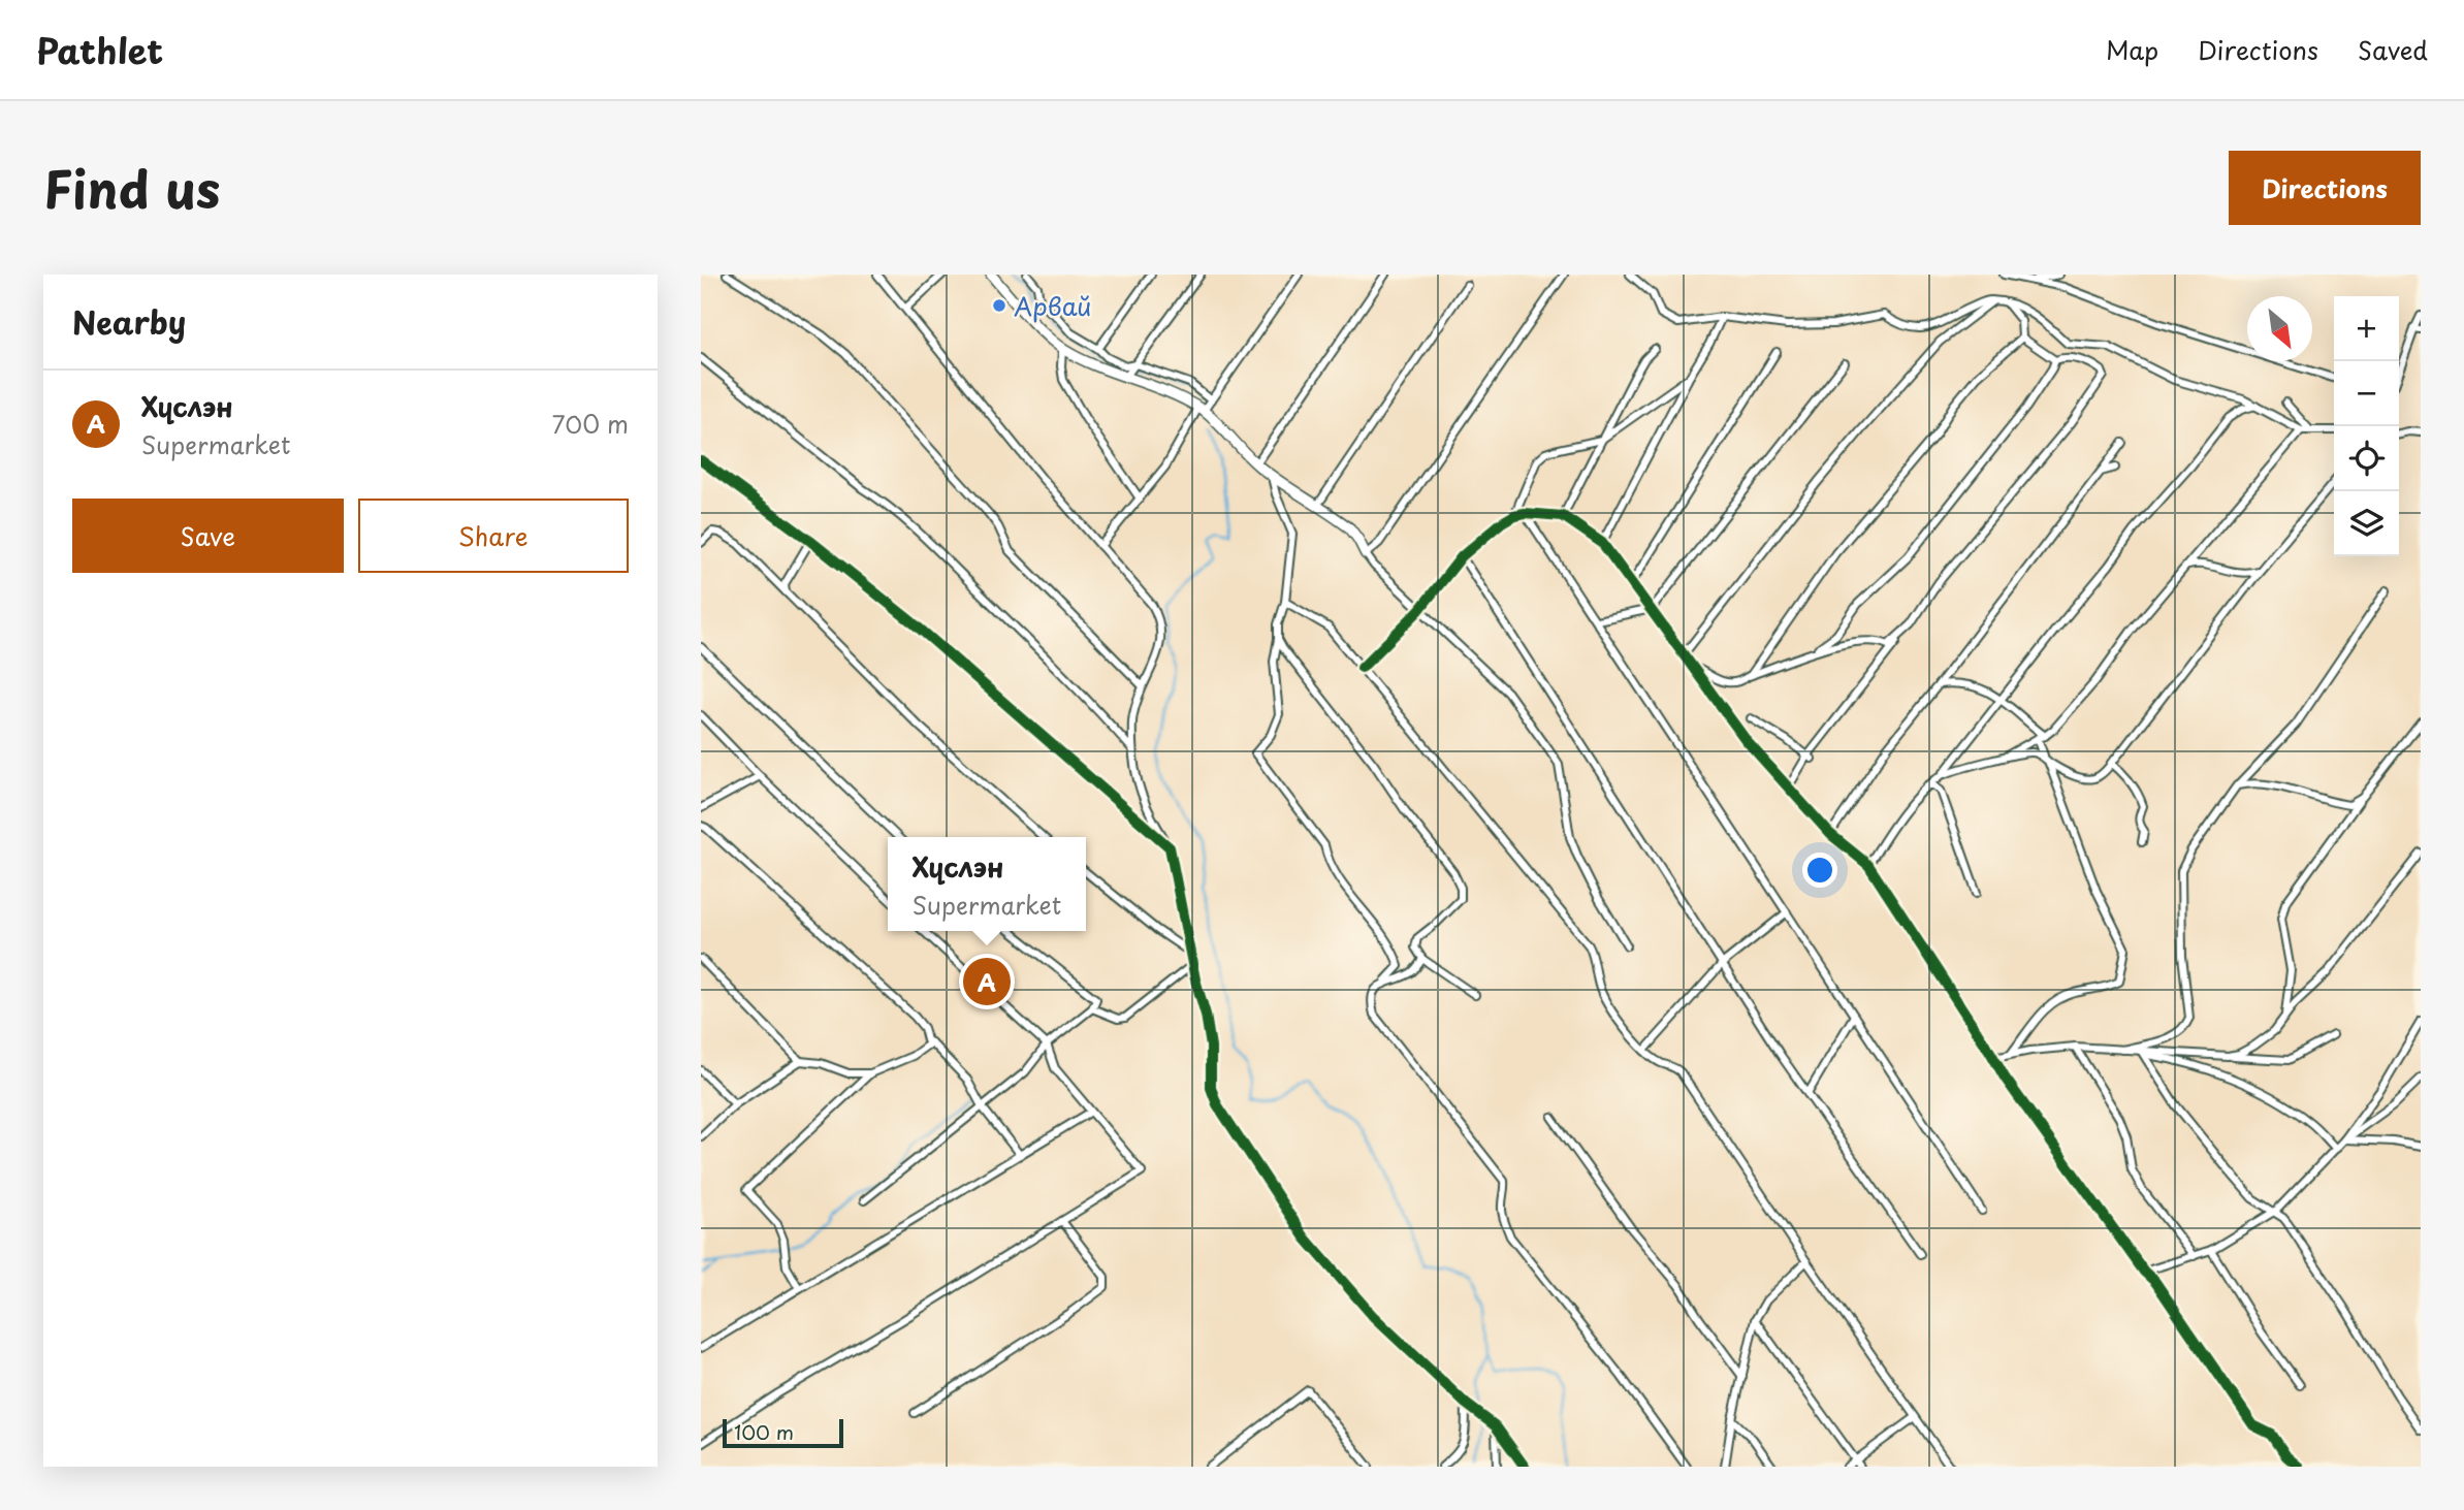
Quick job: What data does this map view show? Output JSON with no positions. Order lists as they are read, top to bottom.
{
  "places": ["Арвай"],
  "scale_bar": "100 m",
  "north": "bottom right",
  "page": {
    "header": "Pathlet",
    "nav": ["Map", "Directions", "Saved"],
    "title": "Find us",
    "buttons": [
      "Directions",
      ["Save", "Share"]
    ],
    "heading": "Nearby",
    "map_buttons": ["+", "−"],
    "list": [
      {
        "mark": "A",
        "name": "Хүслэн",
        "note": "Supermarket",
        "value": "700 m"
      }
    ],
    "popup": ["Хүслэн", "Supermarket"],
    "pins": "A",
    "scale": "100 m"
  }
}
